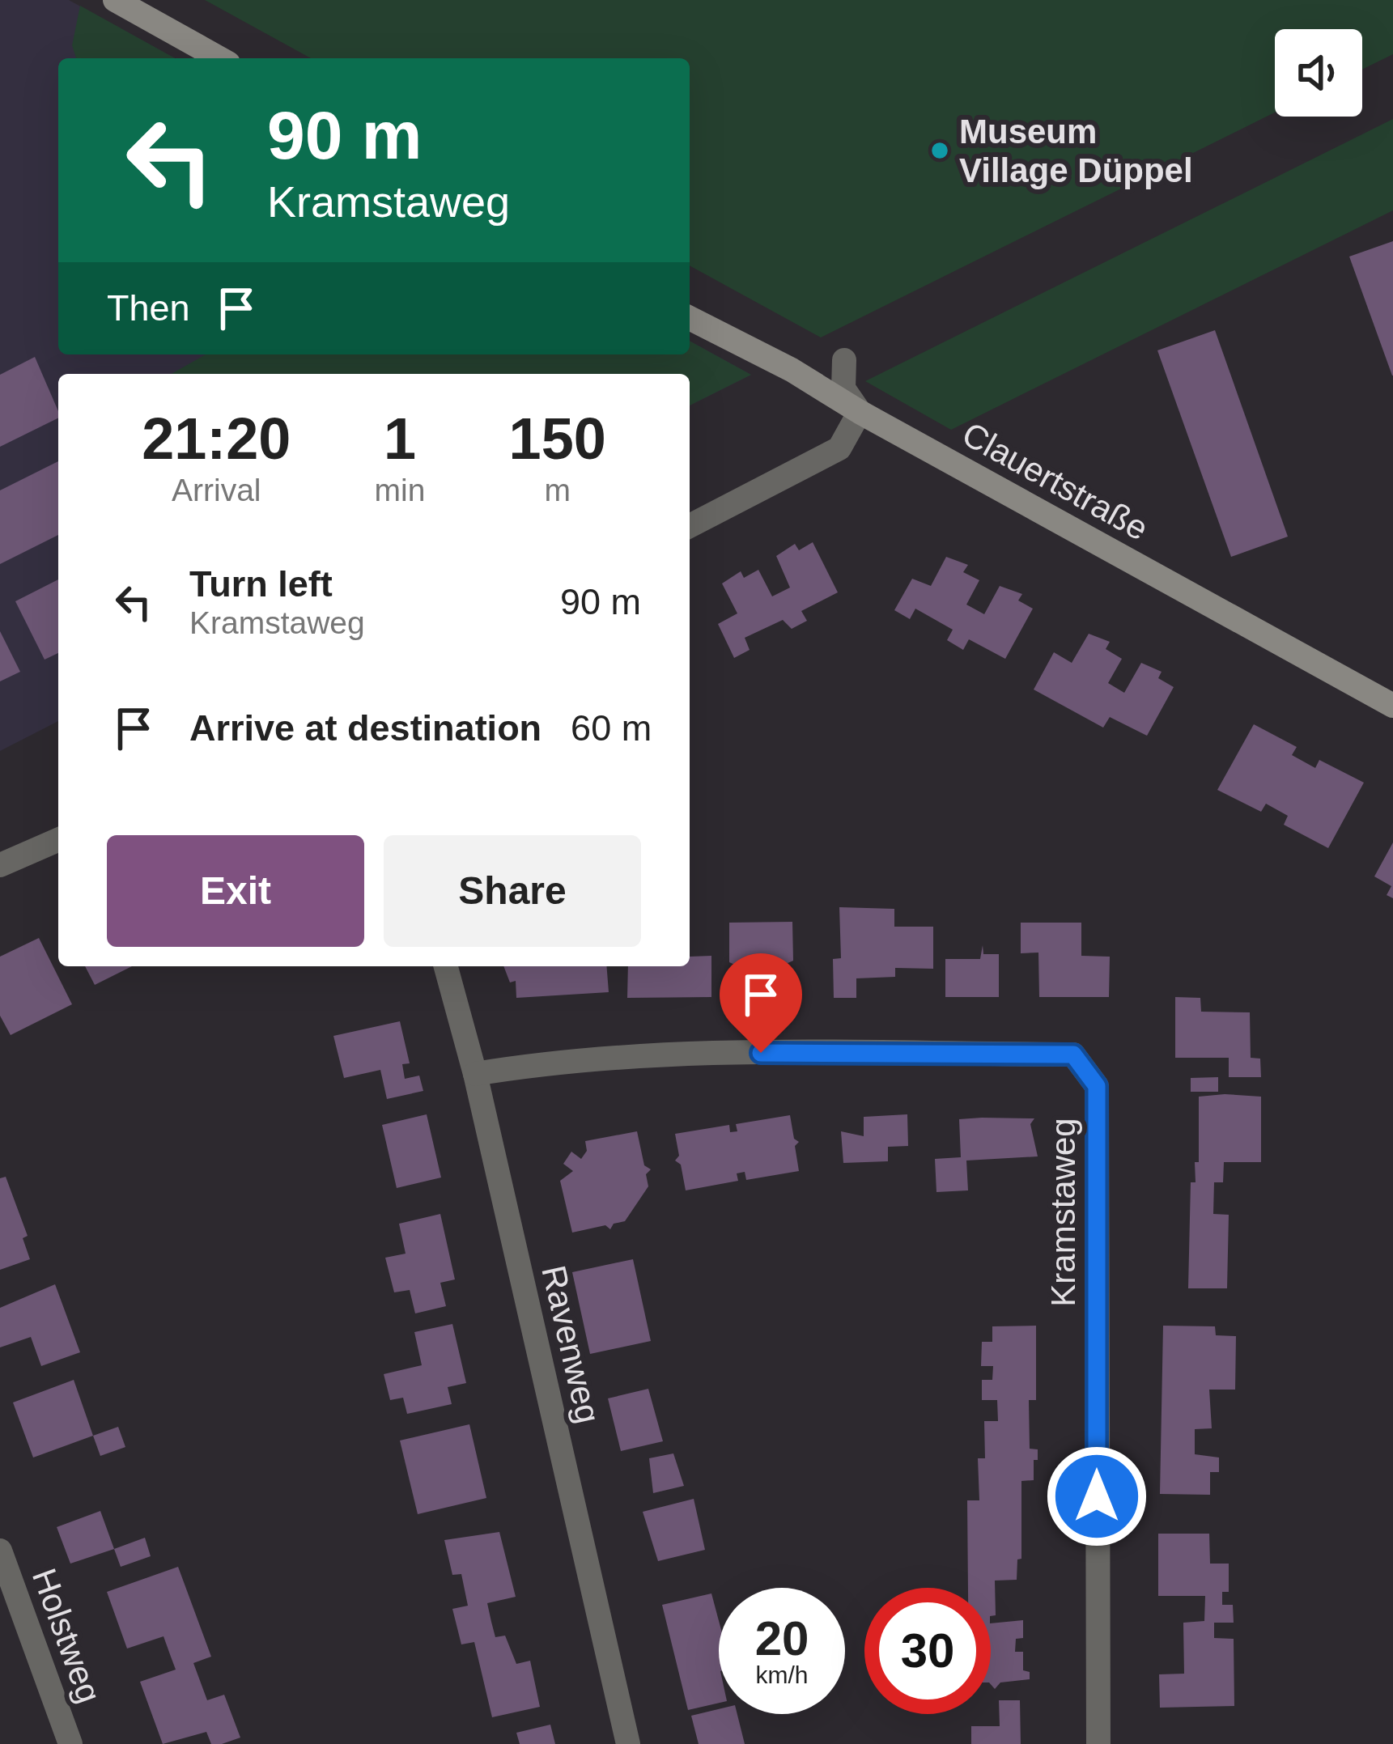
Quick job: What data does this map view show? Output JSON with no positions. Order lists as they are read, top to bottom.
{
  "streets": {
    "street": [
      "Clauertstraße",
      "Kramstaweg",
      "Ravenweg",
      "Holstweg"
    ]
  },
  "crossings": [
    ["Kramstaweg", "Ravenweg"]
  ],
  "places": ["Museum Village Düppel"],
  "page": {
    "turn": ["90 m", "Kramstaweg"],
    "then": "Then",
    "eta": [
      "21:20",
      "Arrival",
      "1",
      "min",
      "150",
      "m"
    ],
    "list": [
      {
        "name": "Turn left",
        "note": "Kramstaweg",
        "value": "90 m"
      },
      {
        "name": "Arrive at destination",
        "value": "60 m"
      }
    ],
    "buttons": ["Exit", "Share"],
    "speed": "20 km/h",
    "limit": "30"
  }
}
